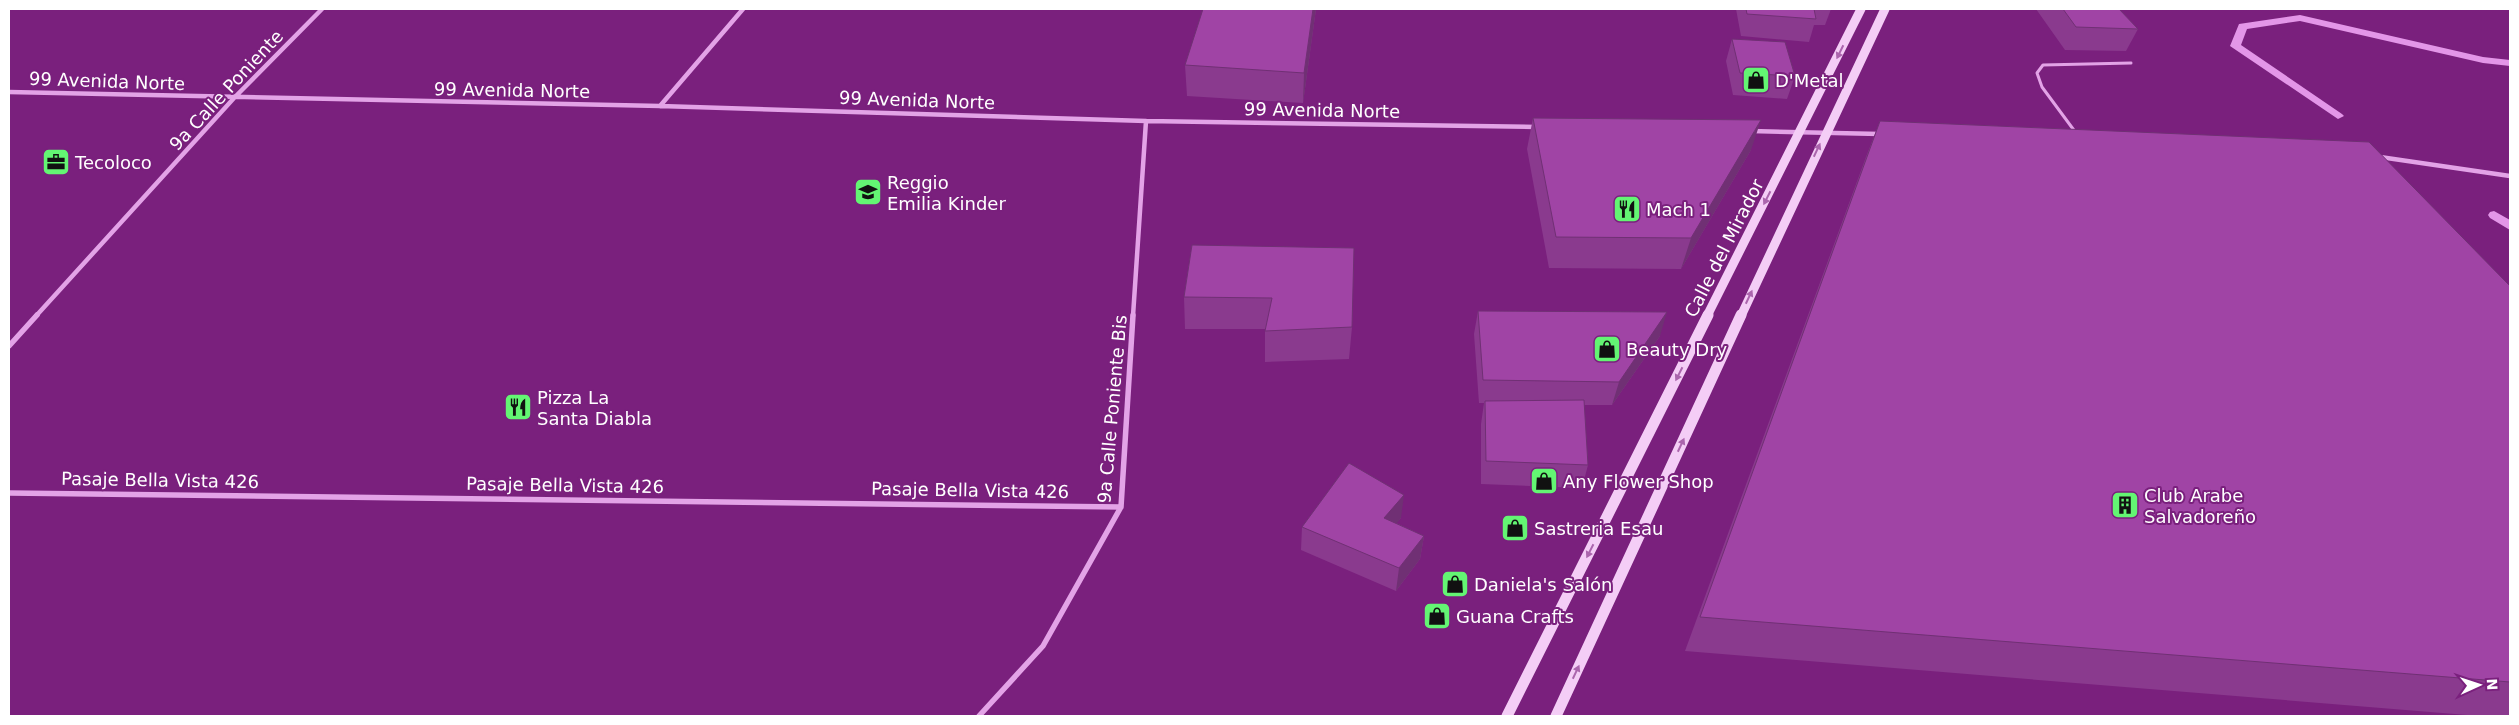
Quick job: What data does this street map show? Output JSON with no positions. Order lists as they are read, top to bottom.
{
  "streets": {
    "main road": ["Calle del Mirador"],
    "street": [
      "99 Avenida Norte",
      "9a Calle Poniente",
      "9a Calle Poniente Bis",
      "Pasaje Bella Vista 426"
    ]
  },
  "crossings": [
    ["99 Avenida Norte", "9a Calle Poniente"],
    ["99 Avenida Norte", "9a Calle Poniente Bis"],
    ["9a Calle Poniente Bis", "Pasaje Bella Vista 426"]
  ],
  "places": {
    "shop": [
      "D'Metal",
      "Beauty Dry",
      "Any Flower Shop",
      "Sastreria Esau",
      "Daniela's Salón",
      "Guana Crafts"
    ],
    "office": ["Tecoloco"],
    "school or university": ["Reggio Emilia Kinder"],
    "restaurant": ["Mach 1", "Pizza La Santa Diabla"],
    "building": ["Club Arabe Salvadoreño"]
  },
  "north": "right"
}
